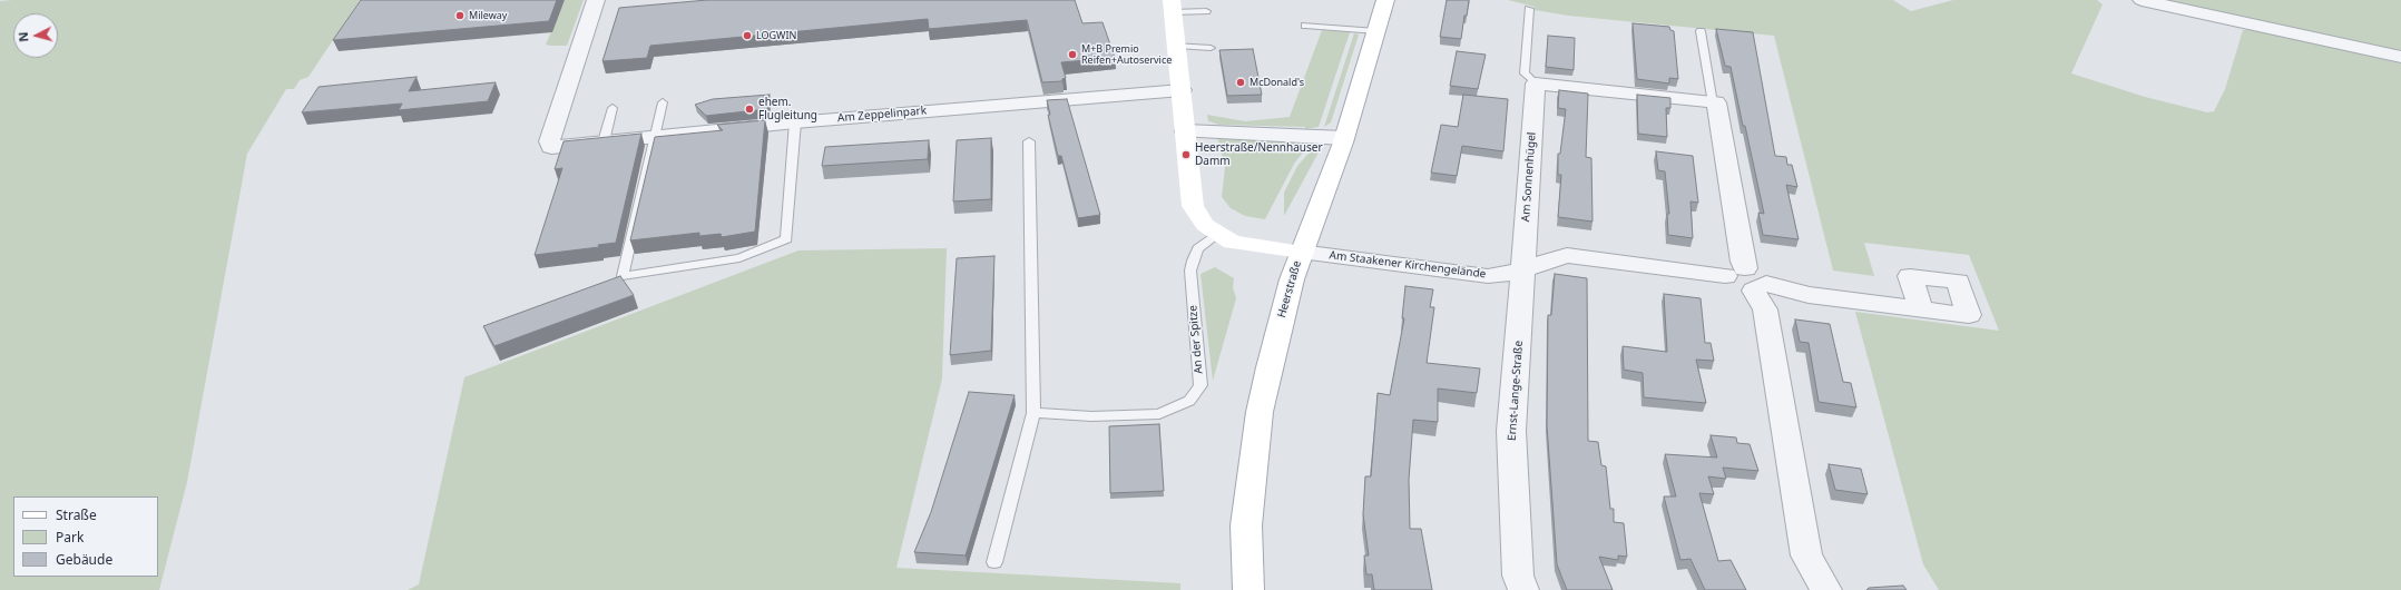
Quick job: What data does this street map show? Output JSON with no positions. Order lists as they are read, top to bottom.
{
  "streets": {
    "main road": ["Heerstraße"],
    "street": [
      "Am Zeppelinpark",
      "Am Sonnenhügel",
      "Am Staakener Kirchengelände",
      "Ernst-Lange-Straße"
    ],
    "lane": ["An der Spitze"]
  },
  "crossings": [
    ["Am Sonnenhügel", "Am Staakener Kirchengelände"],
    ["Am Sonnenhügel", "Ernst-Lange-Straße"],
    ["Am Staakener Kirchengelände", "Heerstraße"],
    ["Am Staakener Kirchengelände", "Ernst-Lange-Straße"]
  ],
  "places": [
    "Mileway",
    "LOGWIN",
    "M+B Premio Reifen+Autoservice",
    "McDonald's",
    "ehem. Flugleitung",
    "Heerstraße/Nennhauser Damm"
  ],
  "legend": ["Straße", "Park", "Gebäude"],
  "north": "left"
}
